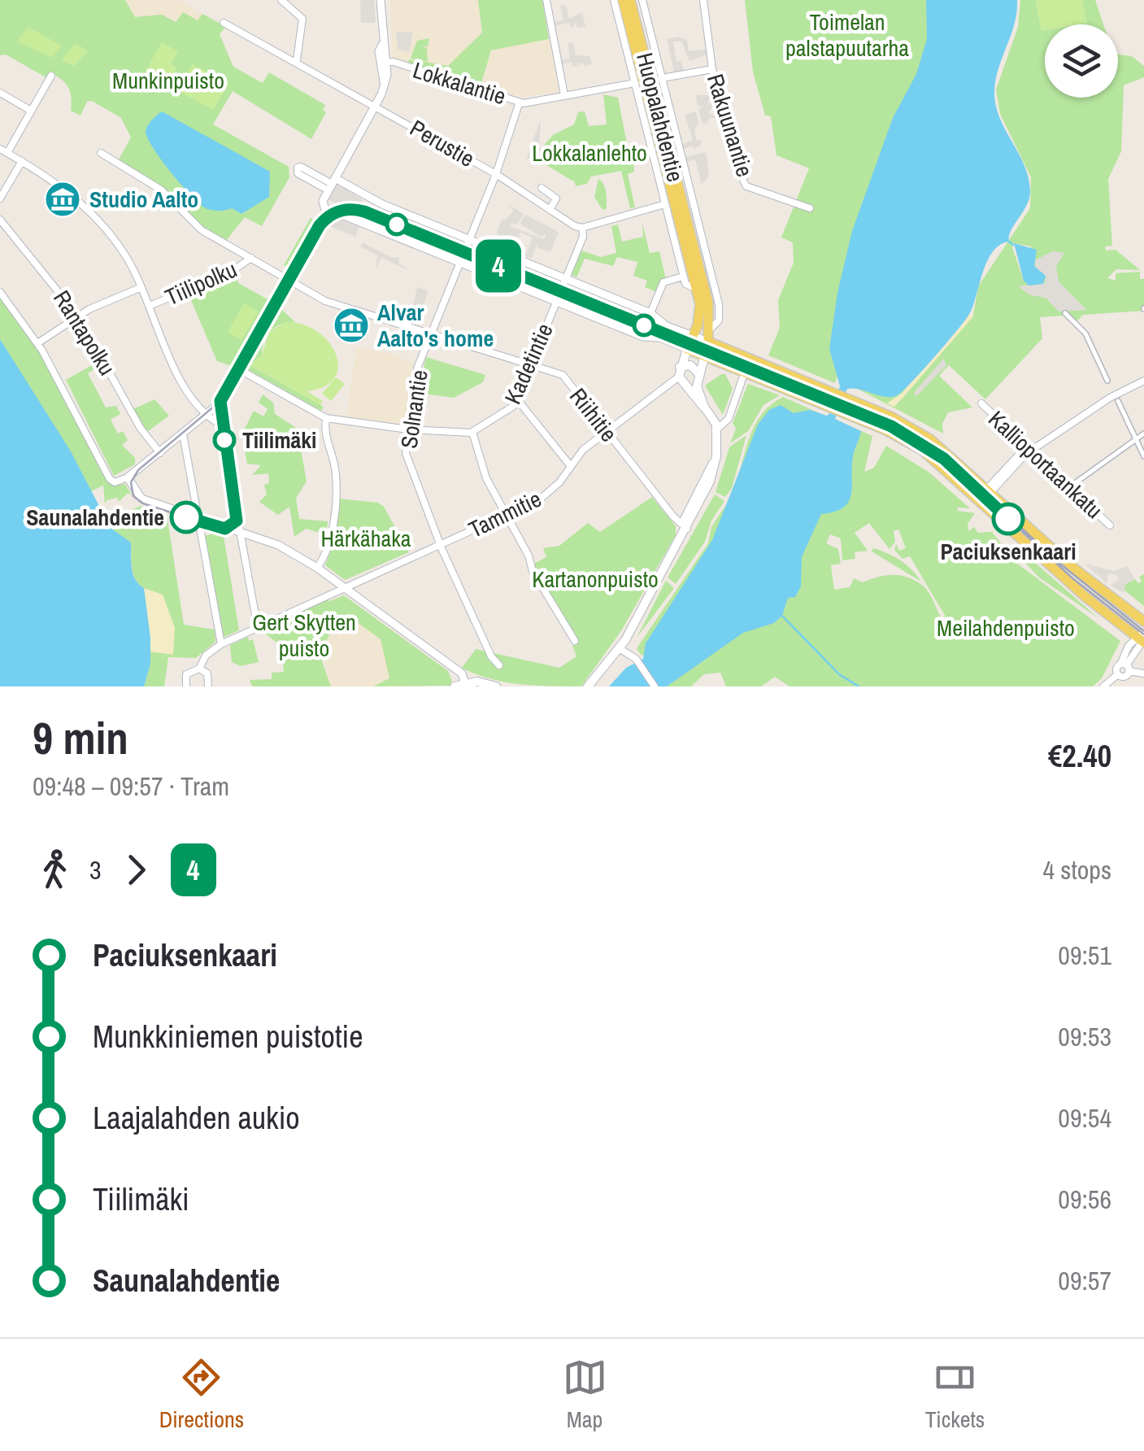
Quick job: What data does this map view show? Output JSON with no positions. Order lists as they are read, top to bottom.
{
  "streets": {
    "main road": ["Huopalahdentie"],
    "street": [
      "Lokkalantie",
      "Rakuunantie",
      "Perustie",
      "Tiilipolku",
      "Rantapolku",
      "Kadetintie",
      "Solnantie",
      "Riihitie",
      "Kallioportaankatu",
      "Tammitie"
    ]
  },
  "crossings": [
    ["Lokkalantie", "Huopalahdentie"],
    ["Lokkalantie", "Solnantie"],
    ["Perustie", "Kadetintie"],
    ["Perustie", "Solnantie"],
    ["Tiilipolku", "Riihitie"],
    ["Kadetintie", "Riihitie"],
    ["Solnantie", "Riihitie"],
    ["Solnantie", "Tammitie"],
    ["Riihitie", "Tammitie"]
  ],
  "parks": [
    "Toimelan palstapuutarha",
    "Munkinpuisto",
    "Lokkalanlehto",
    "Härkähaka",
    "Kartanonpuisto",
    "Gert Skytten puisto",
    "Meilahdenpuisto"
  ],
  "places": {
    "museum": ["Studio Aalto", "Alvar Aalto's home"],
    "other": ["Tiilimäki", "Saunalahdentie", "Paciuksenkaari"]
  },
  "lines": ["tram line 4"],
  "page": {
    "on_map": "4",
    "heading": ["9 min", "09:48 – 09:57 · Tram", "€2.40"],
    "legs": ["3", "4", "4 stops"],
    "list": [
      {
        "name": "Paciuksenkaari",
        "value": "09:51"
      },
      {
        "name": "Munkkiniemen puistotie",
        "value": "09:53"
      },
      {
        "name": "Laajalahden aukio",
        "value": "09:54"
      },
      {
        "name": "Tiilimäki",
        "value": "09:56"
      },
      {
        "name": "Saunalahdentie",
        "value": "09:57"
      }
    ],
    "tabs": ["Directions", "Map", "Tickets"]
  }
}
